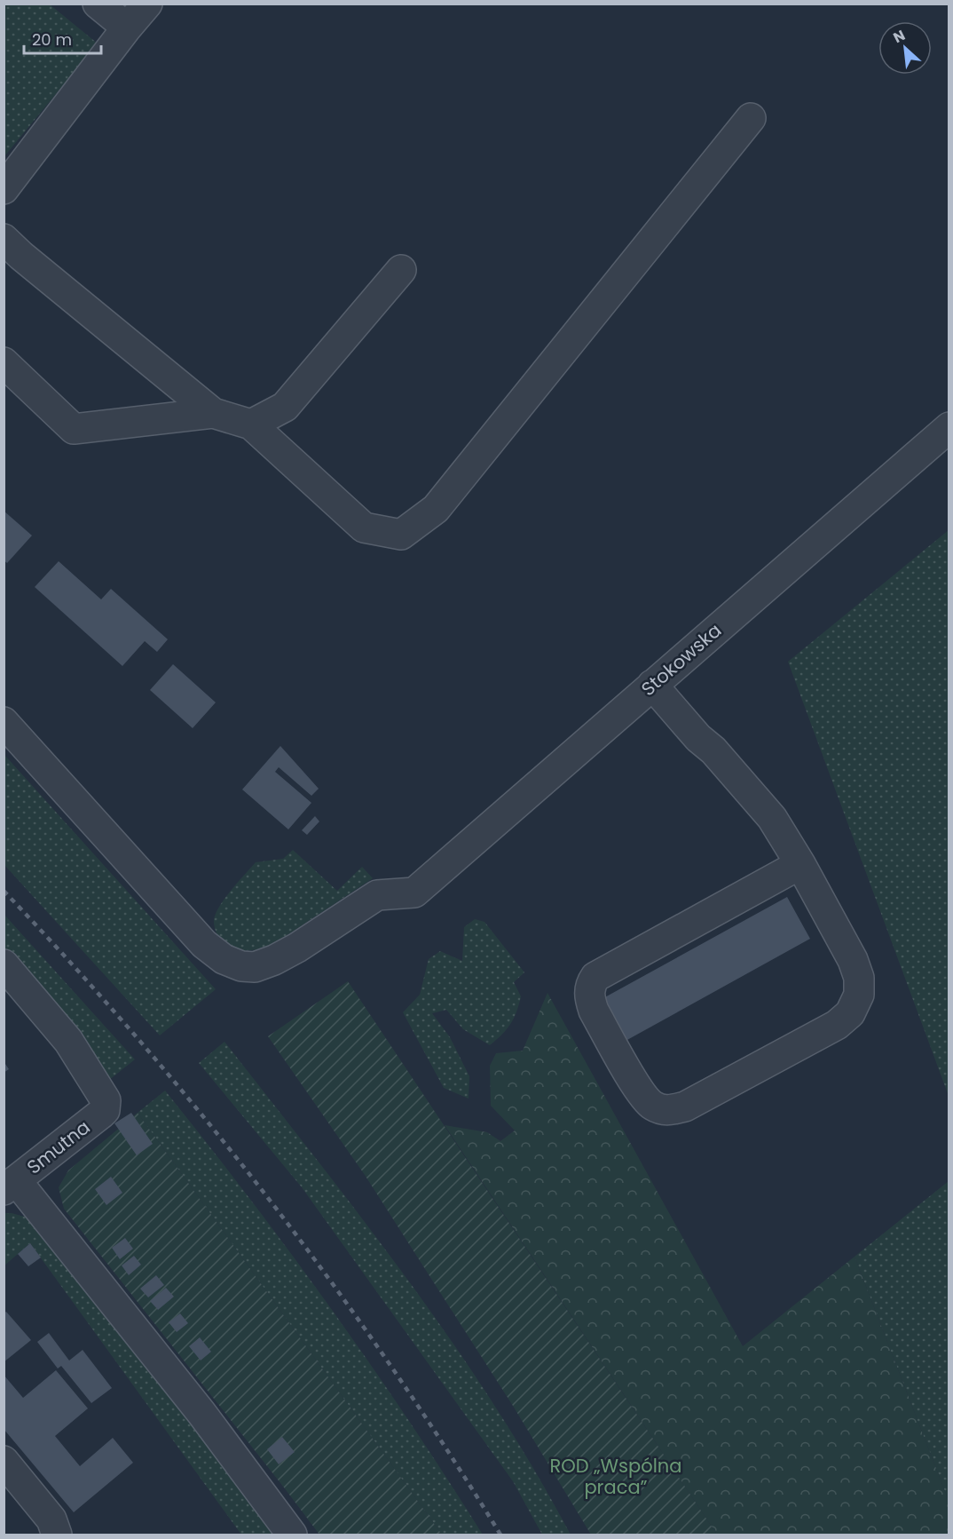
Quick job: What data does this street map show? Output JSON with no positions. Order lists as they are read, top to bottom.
{
  "streets": {
    "street": ["Stokowska", "Smutna"]
  },
  "parks": ["ROD „Wspólna praca”"],
  "scale_bar": "20 m",
  "north": "top left"
}
